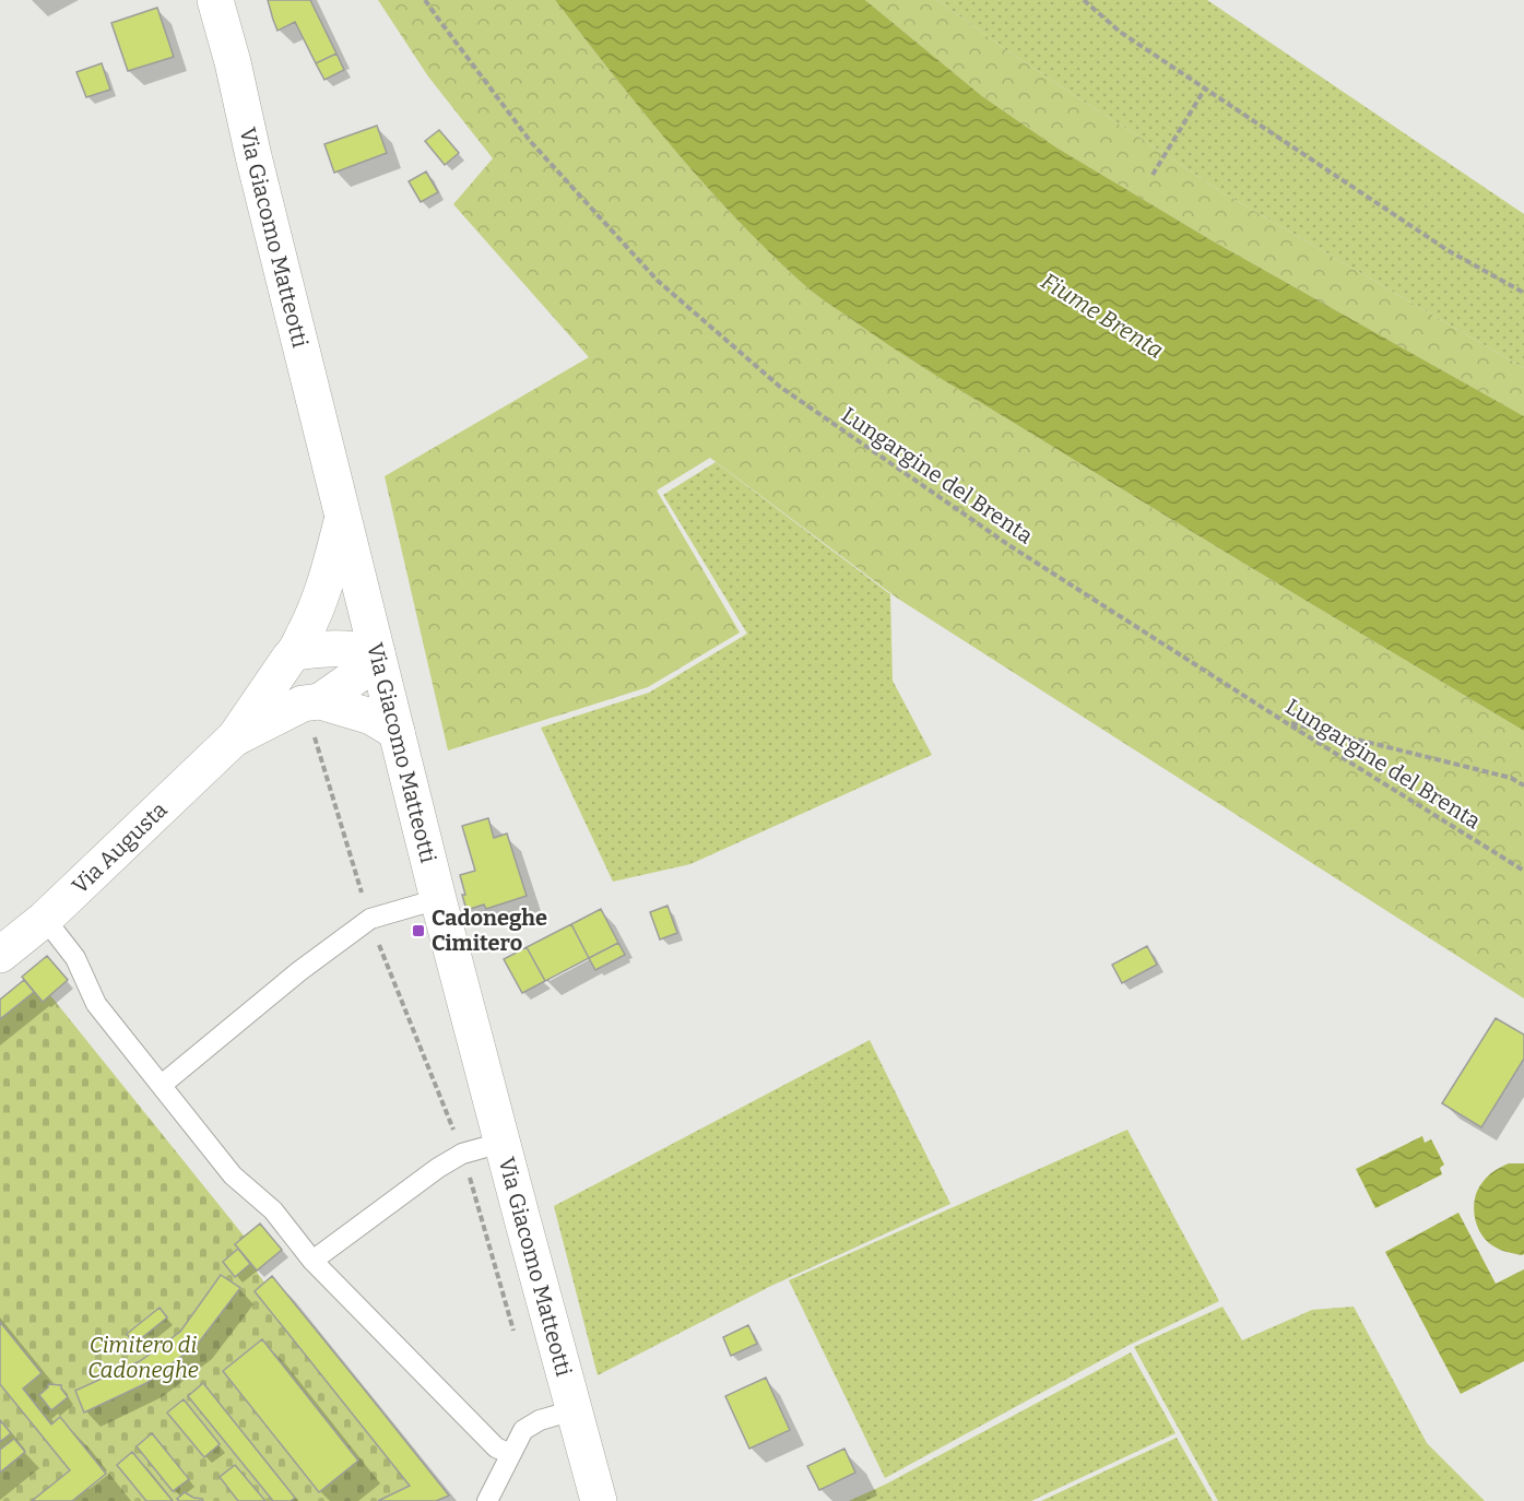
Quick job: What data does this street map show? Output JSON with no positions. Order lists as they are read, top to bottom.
{
  "streets": {
    "main road": ["Via Giacomo Matteotti", "Via Augusta"],
    "path": ["Lungargine del Brenta"]
  },
  "crossings": [
    ["Via Giacomo Matteotti", "Via Augusta"]
  ],
  "water": ["Fiume Brenta"],
  "parks": ["Cimitero di Cadoneghe"],
  "places": {
    "transit": ["Cadoneghe Cimitero"]
  }
}
